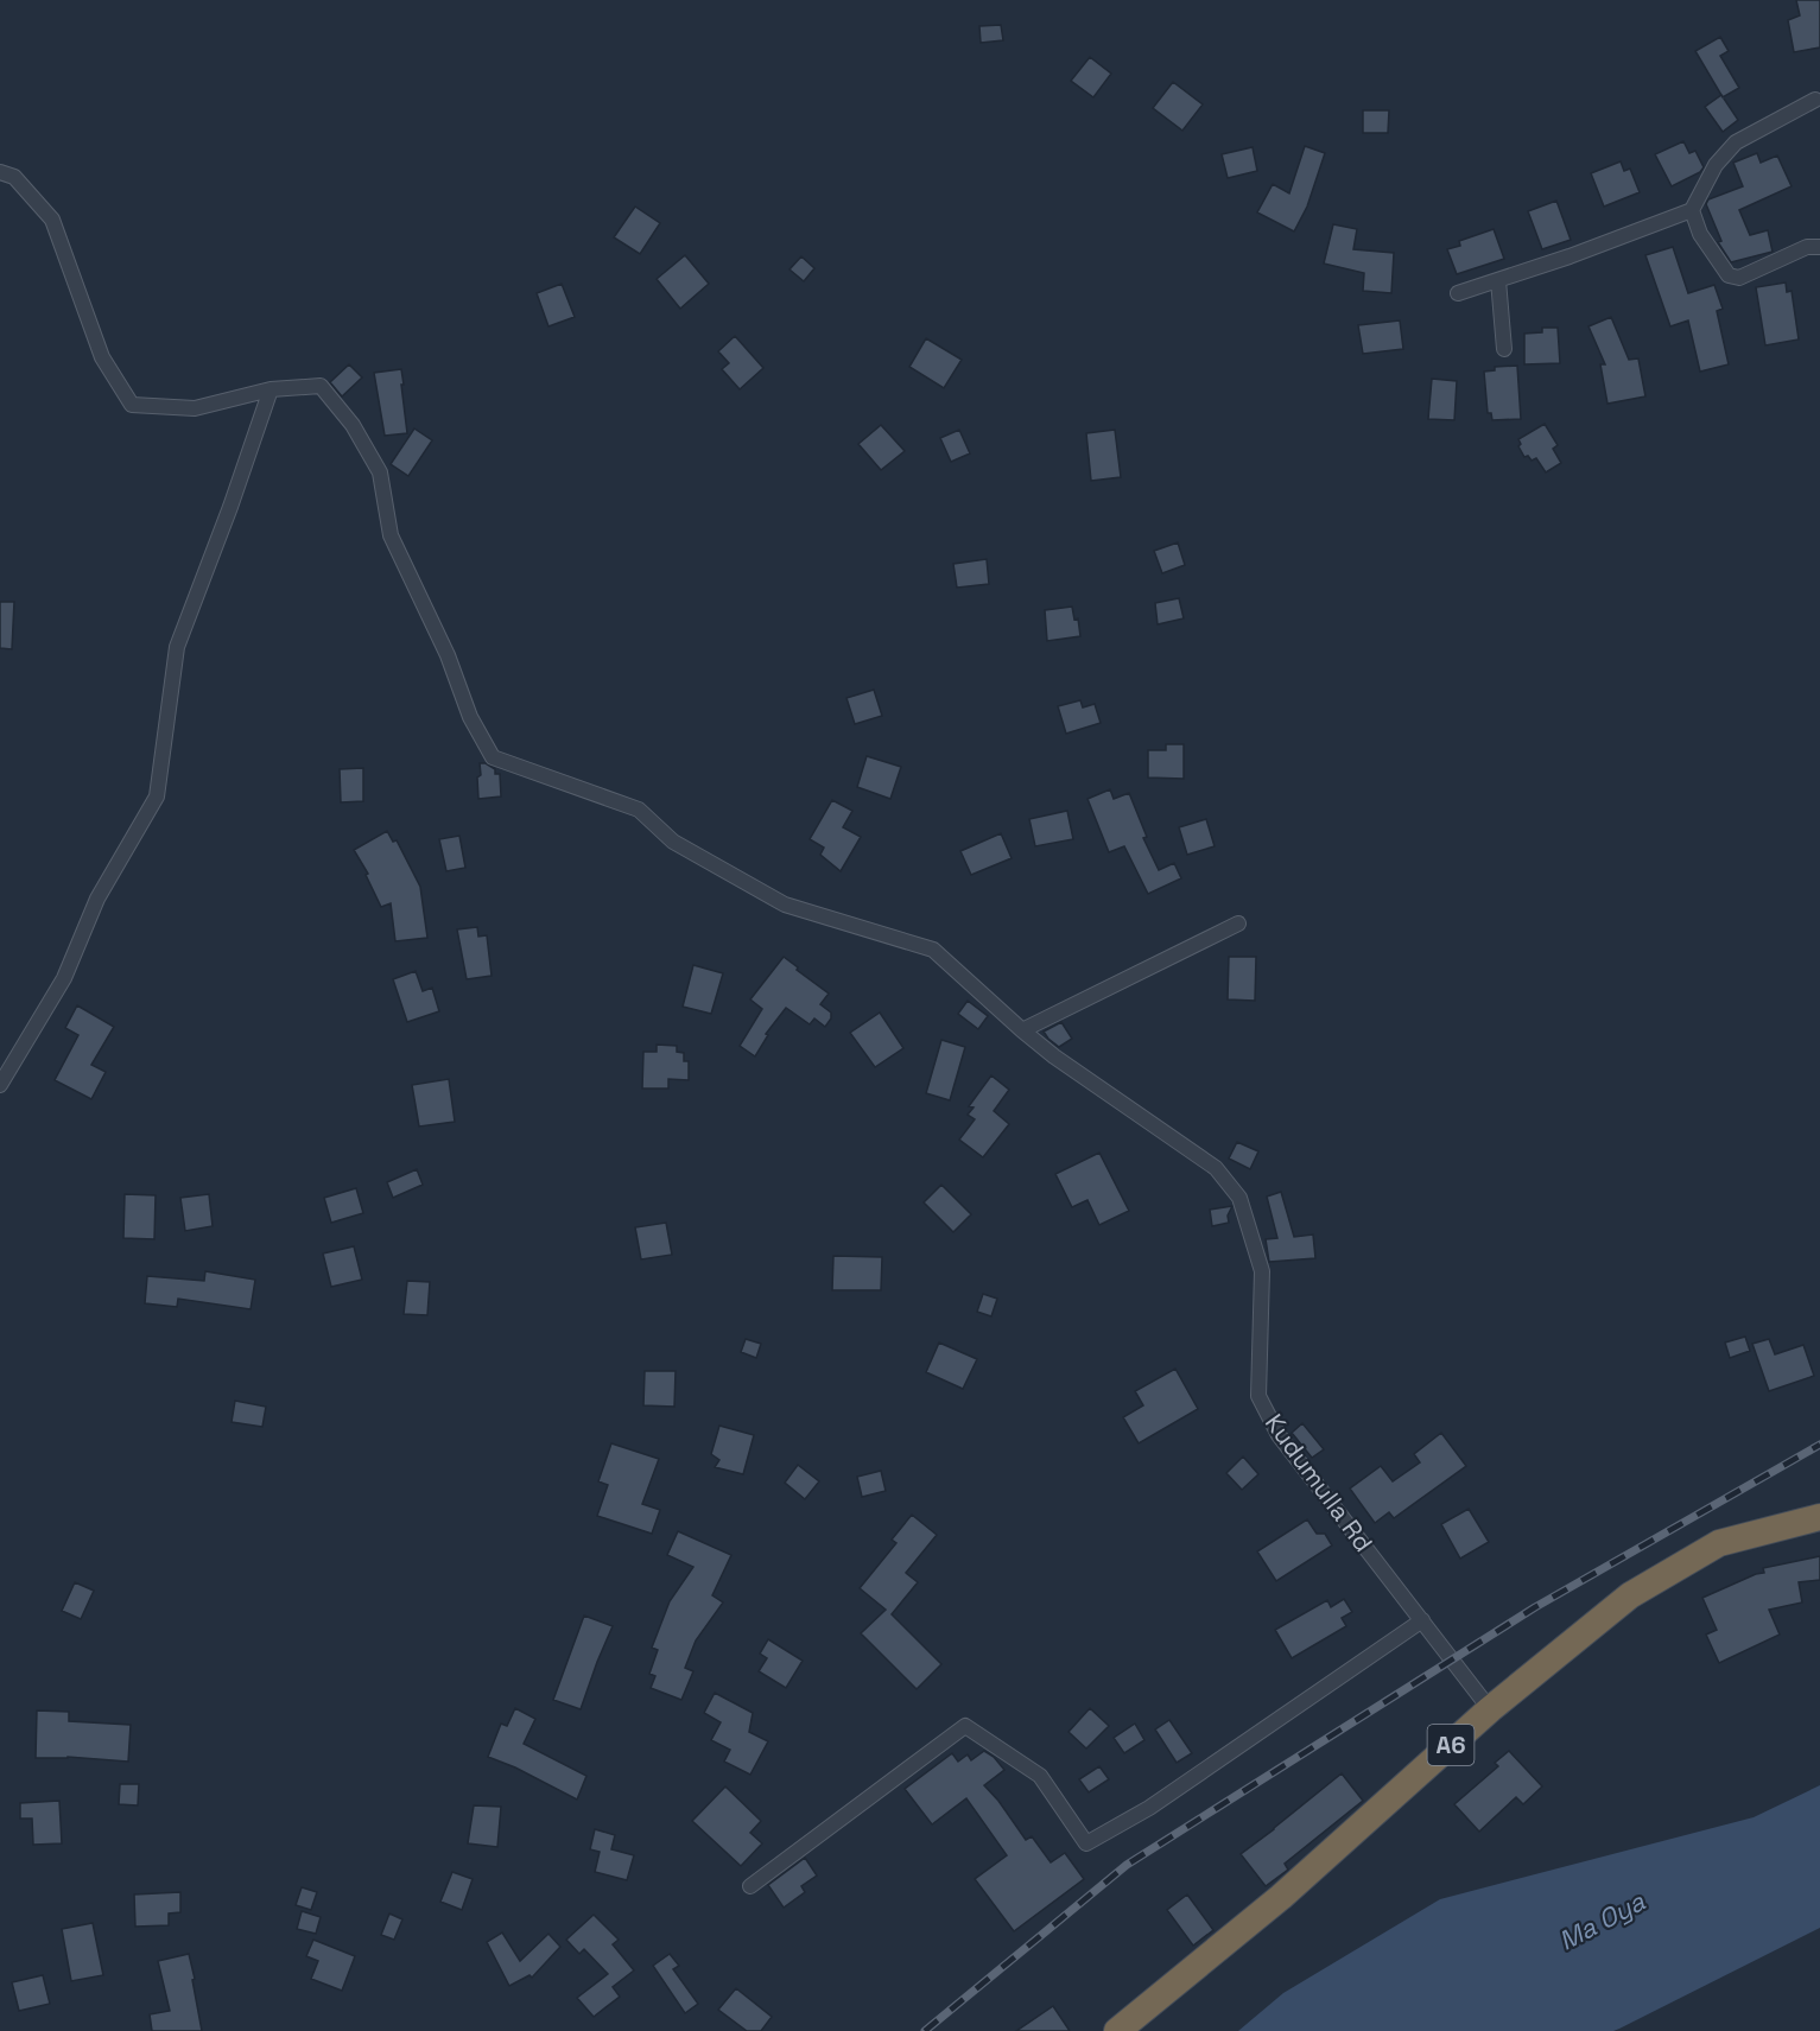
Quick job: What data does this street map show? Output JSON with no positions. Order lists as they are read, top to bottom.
{
  "streets": {
    "highway": ["A6"],
    "street": ["Kudumulla Rd"]
  },
  "crossings": [
    ["Kudumulla Rd", "A6"]
  ],
  "water": ["Ma Oya"]
}
